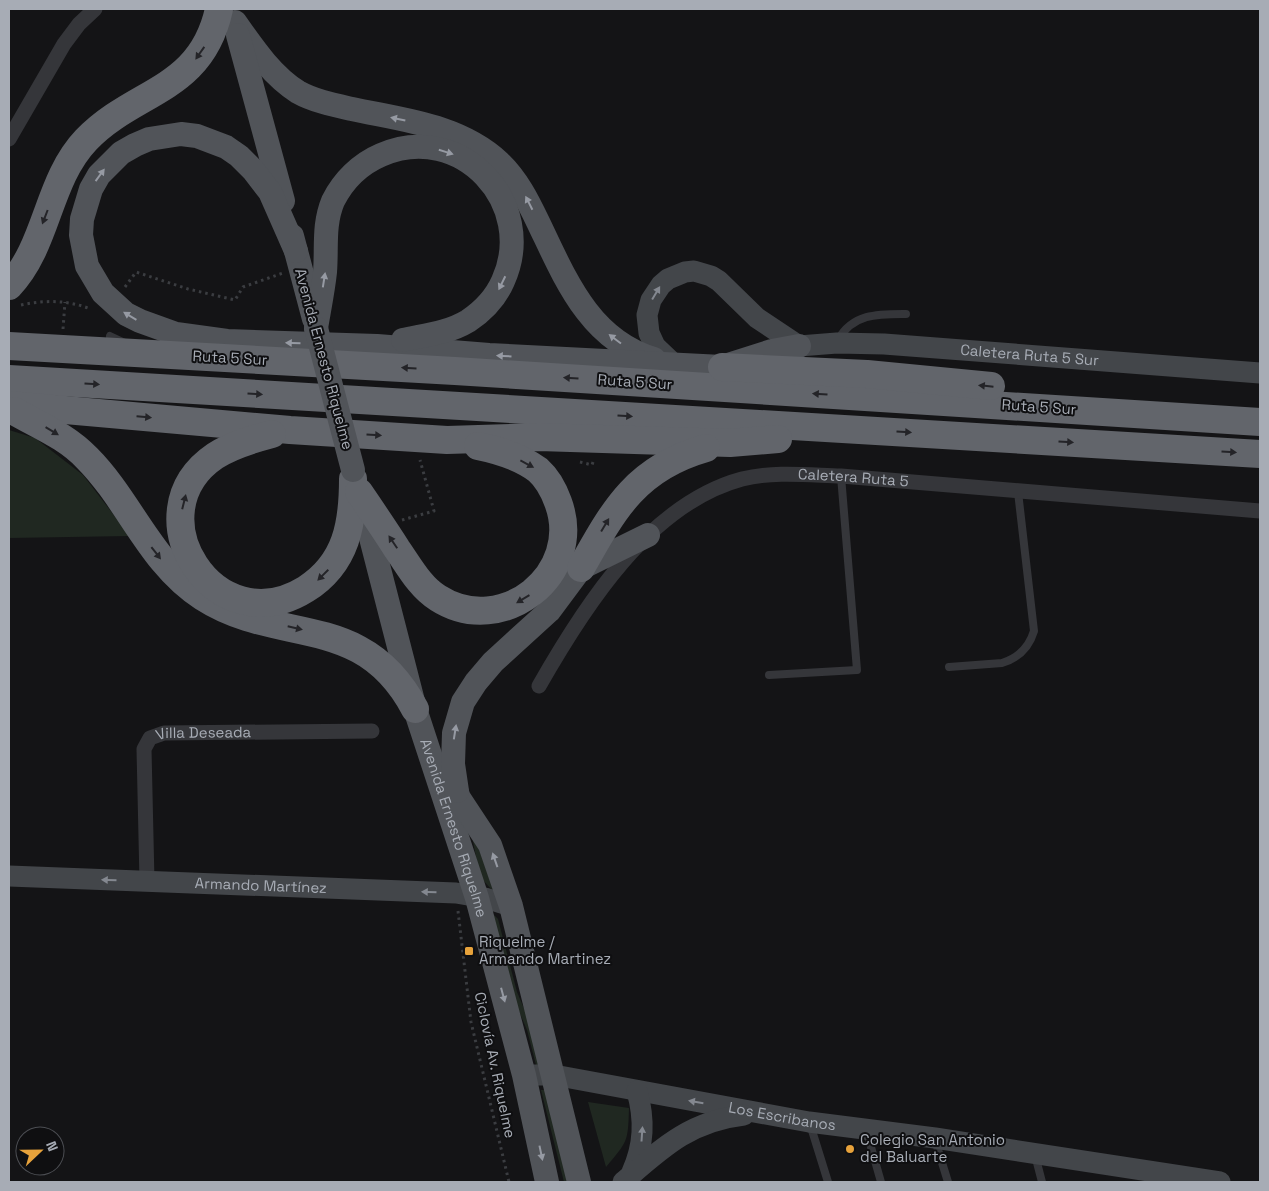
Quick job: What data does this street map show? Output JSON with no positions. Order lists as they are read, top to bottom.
{
  "streets": {
    "highway": ["Ruta 5 Sur"],
    "main road": [
      "Caletera Ruta 5 Sur",
      "Avenida Ernesto Riquelme",
      "Armando Martínez",
      "Los Escribanos"
    ],
    "street": ["Caletera Ruta 5", "Villa Deseada"],
    "path": ["Ciclovía Av. Riquelme"]
  },
  "crossings": [
    ["Avenida Ernesto Riquelme", "Armando Martínez"],
    ["Avenida Ernesto Riquelme", "Ciclovía Av. Riquelme"],
    ["Avenida Ernesto Riquelme", "Los Escribanos"],
    ["Villa Deseada", "Armando Martínez"],
    ["Armando Martínez", "Ciclovía Av. Riquelme"]
  ],
  "one_way": ["Armando Martínez"],
  "places": {
    "transit": ["Riquelme / Armando Martinez"],
    "other": ["Colegio San Antonio del Baluarte"]
  },
  "north": "right"
}
